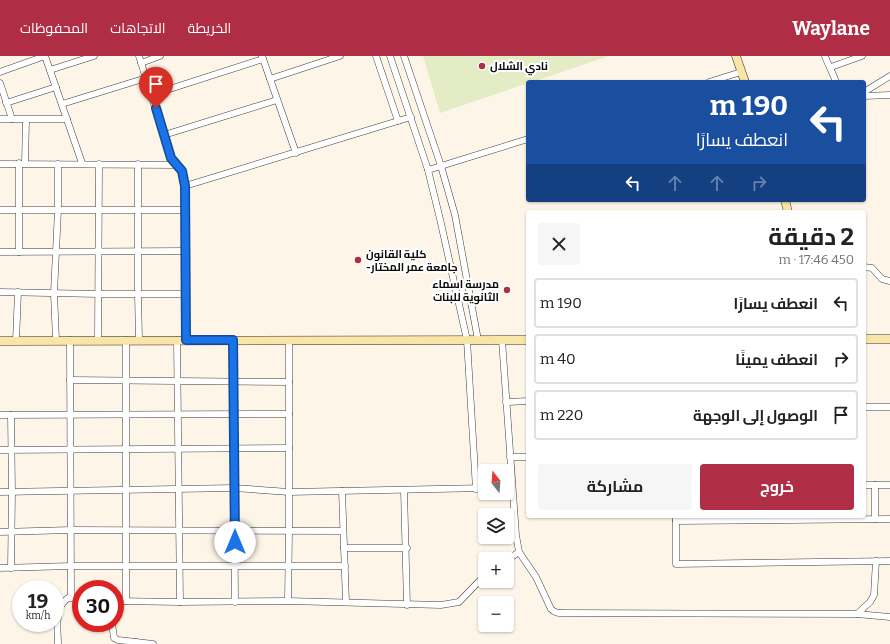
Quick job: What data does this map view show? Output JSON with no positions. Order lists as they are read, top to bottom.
{
  "places": ["نادي الشلال", "كلية القانون -جامعة عمر المختار", "مدرسة اسماء الثانوية للبنات"],
  "north": "top",
  "page": {
    "header": "Waylane",
    "nav": ["الخريطة", "الاتجاهات", "المحفوظات"],
    "turn": ["190 m", "انعطف يسارًا"],
    "heading": ["2 دقيقة", "450 m · 17:46"],
    "list": [
      {
        "name": "انعطف يسارًا",
        "value": "190 m"
      },
      {
        "name": "انعطف يمينًا",
        "value": "40 m"
      },
      {
        "name": "الوصول إلى الوجهة",
        "value": "220 m"
      }
    ],
    "buttons": ["خروج", "مشاركة"],
    "map_buttons": ["+", "−"],
    "speed": "19 km/h",
    "limit": "30"
  }
}
